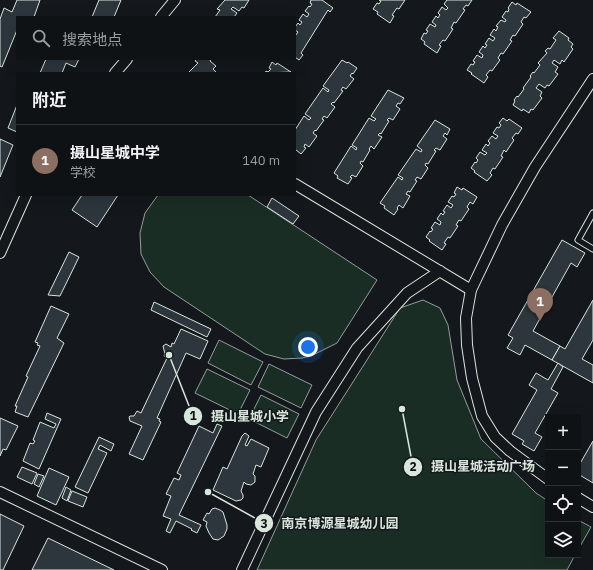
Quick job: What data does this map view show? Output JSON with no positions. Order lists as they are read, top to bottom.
{
  "places": ["摄山星城小学", "摄山星城活动广场", "南京博源星城幼儿园"],
  "page": {
    "search": "搜索地点",
    "heading": "附近",
    "list": [
      {
        "mark": "1",
        "name": "摄山星城中学",
        "note": "学校",
        "value": "140 m"
      }
    ],
    "pins": "1",
    "map_buttons": ["+", "−"]
  }
}
